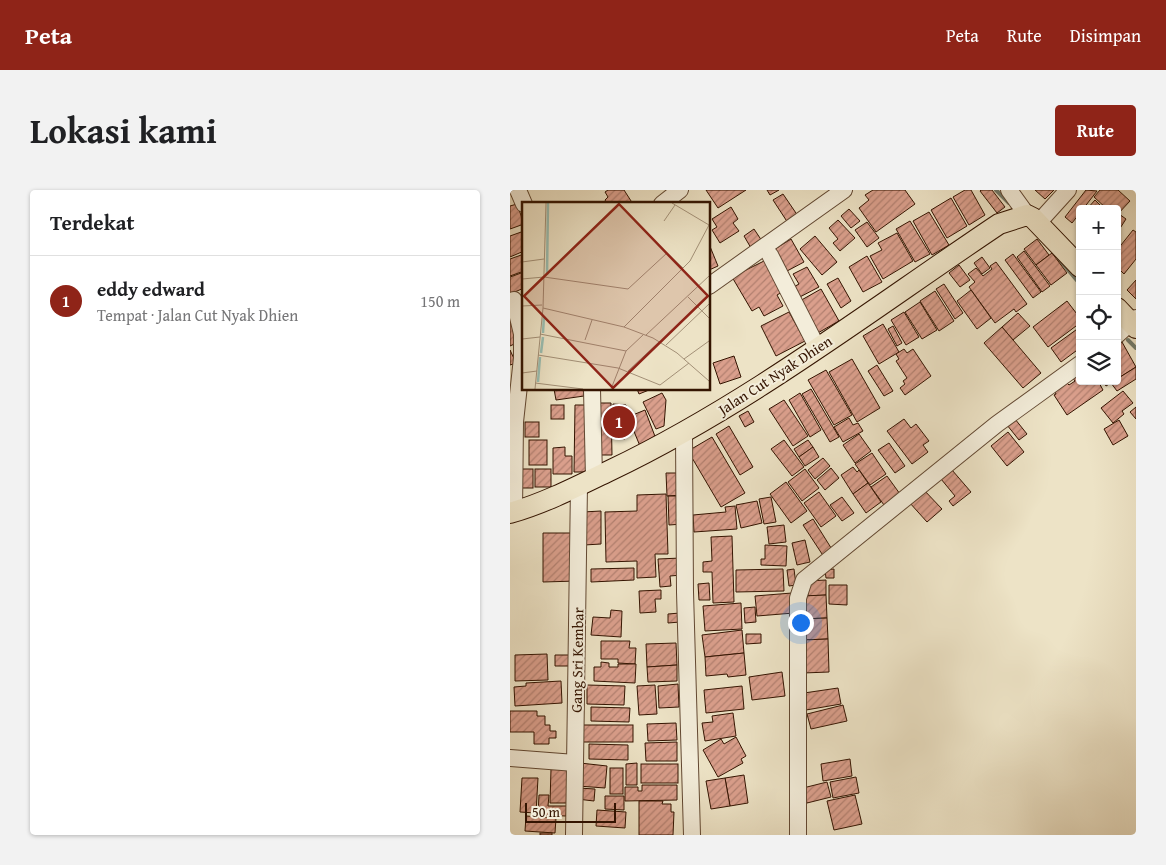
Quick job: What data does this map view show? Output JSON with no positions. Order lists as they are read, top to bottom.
{
  "streets": {
    "main road": ["Jalan Cut Nyak Dhien"],
    "street": ["Gang Sri Kembar"]
  },
  "crossings": [
    ["Jalan Cut Nyak Dhien", "Gang Sri Kembar"]
  ],
  "scale_bar": "50 m",
  "page": {
    "header": "Peta",
    "nav": ["Peta", "Rute", "Disimpan"],
    "title": "Lokasi kami",
    "buttons": "Rute",
    "heading": "Terdekat",
    "map_buttons": ["+", "−"],
    "list": [
      {
        "mark": "1",
        "name": "eddy edward",
        "note": "Tempat · Jalan Cut Nyak Dhien",
        "value": "150 m"
      }
    ],
    "pins": "1",
    "scale": "50 m"
  }
}
